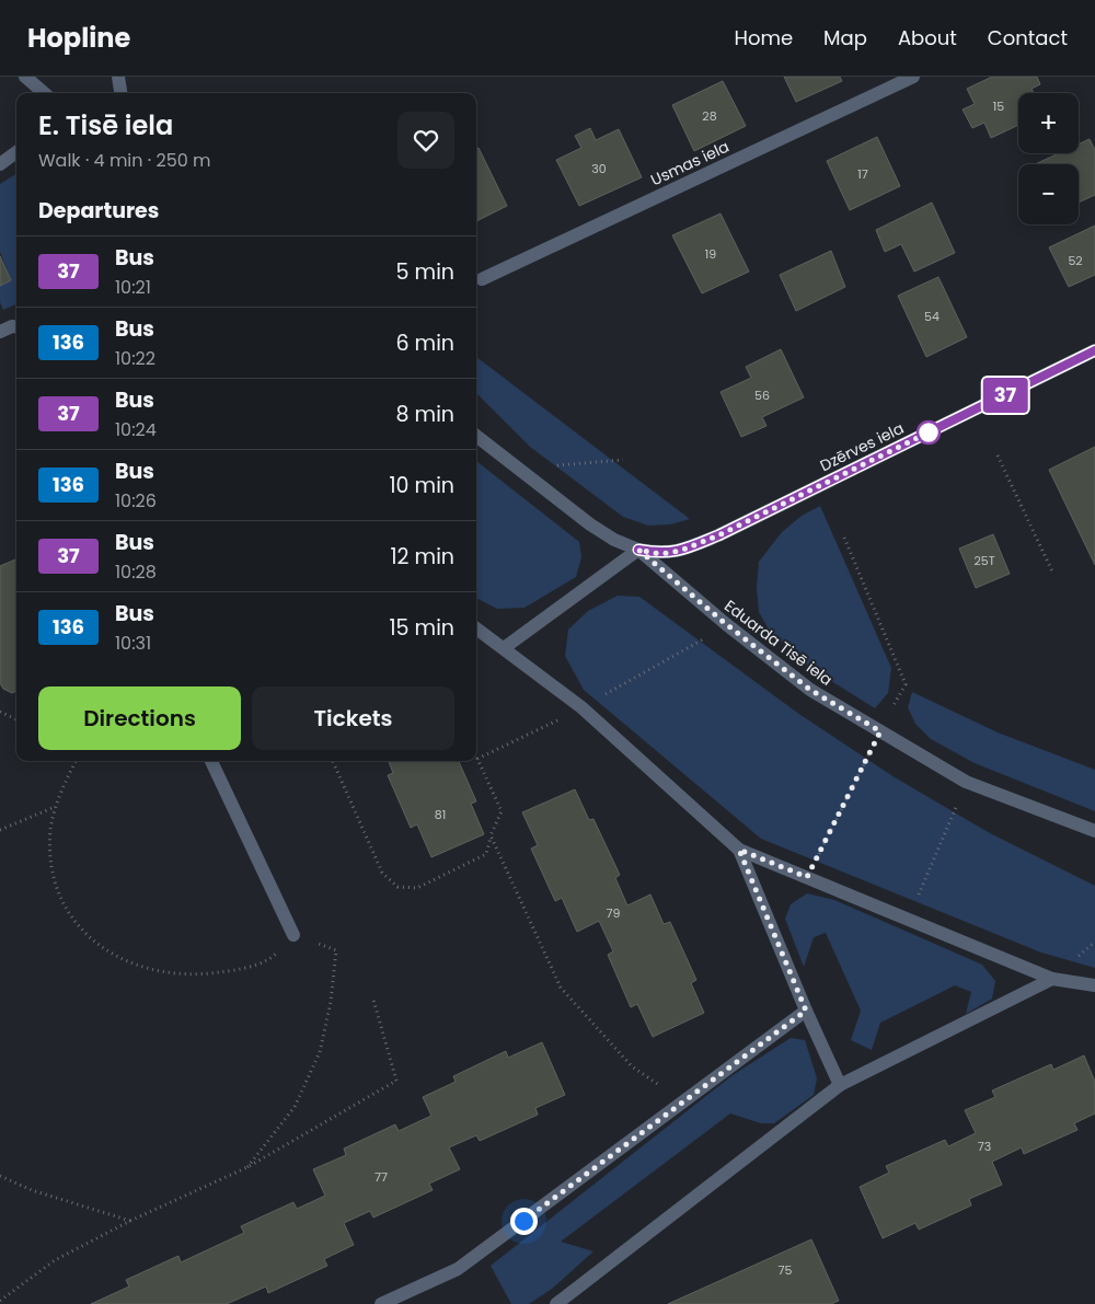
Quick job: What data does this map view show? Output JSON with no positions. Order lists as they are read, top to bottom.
{
  "streets": {
    "street": ["Usmas iela", "Dzērves iela", "Eduarda Tisē iela"]
  },
  "crossings": [
    ["Dzērves iela", "Eduarda Tisē iela"]
  ],
  "lines": ["bus line 37"],
  "house_numbers": [
    "15",
    "28",
    "30",
    "17",
    "19",
    "52",
    "54",
    "56",
    "25T",
    "81",
    "79",
    "73",
    "77",
    "75"
  ],
  "page": {
    "header": "Hopline",
    "nav": [
      "Home",
      "Map",
      "About",
      "Contact"
    ],
    "on_map": "37",
    "map_buttons": ["+", "−"],
    "heading": [
      ["E. Tisē iela", "Walk · 4 min · 250 m"],
      "Departures"
    ],
    "list": [
      {
        "mark": "37",
        "name": "Bus",
        "note": "10:21",
        "value": "5 min"
      },
      {
        "mark": "136",
        "name": "Bus",
        "note": "10:22",
        "value": "6 min"
      },
      {
        "mark": "37",
        "name": "Bus",
        "note": "10:24",
        "value": "8 min"
      },
      {
        "mark": "136",
        "name": "Bus",
        "note": "10:26",
        "value": "10 min"
      },
      {
        "mark": "37",
        "name": "Bus",
        "note": "10:28",
        "value": "12 min"
      },
      {
        "mark": "136",
        "name": "Bus",
        "note": "10:31",
        "value": "15 min"
      }
    ],
    "buttons": ["Directions", "Tickets"]
  }
}
